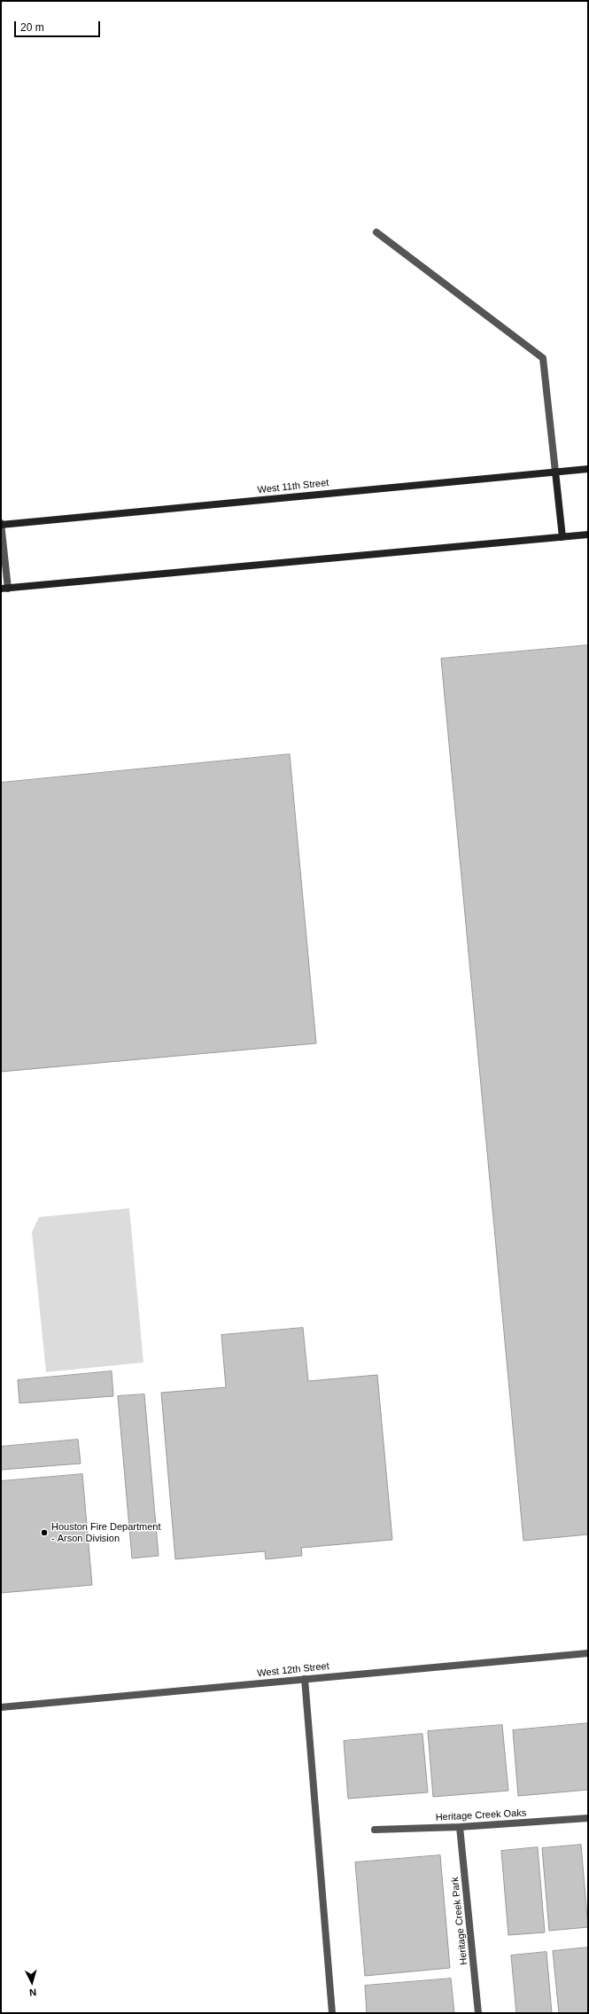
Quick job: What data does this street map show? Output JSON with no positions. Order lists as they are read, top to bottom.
{
  "streets": {
    "main road": ["West 11th Street"],
    "street": ["West 12th Street", "Heritage Creek Oaks", "Heritage Creek Park"]
  },
  "crossings": [
    ["Heritage Creek Oaks", "Heritage Creek Park"]
  ],
  "places": ["Houston Fire Department - Arson Division"],
  "scale_bar": "20 m",
  "north": "bottom"
}
